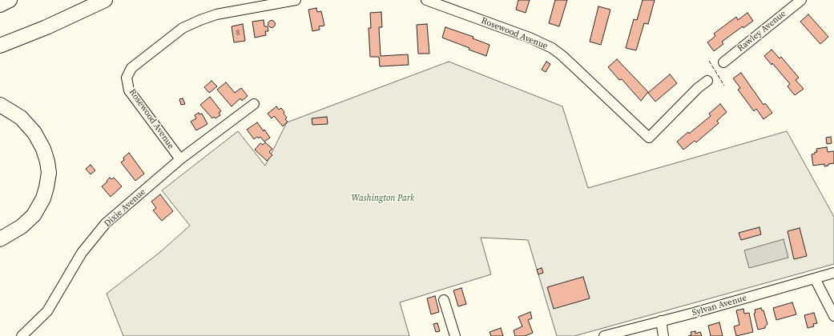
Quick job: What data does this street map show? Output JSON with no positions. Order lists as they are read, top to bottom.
{
  "streets": {
    "street": [
      "Rawley Avenue",
      "Rosewood Avenue",
      "Dixie Avenue",
      "Sylvan Avenue"
    ]
  },
  "crossings": [
    ["Rosewood Avenue", "Dixie Avenue"]
  ],
  "parks": ["Washington Park"],
  "house_numbers": ["8"]
}
